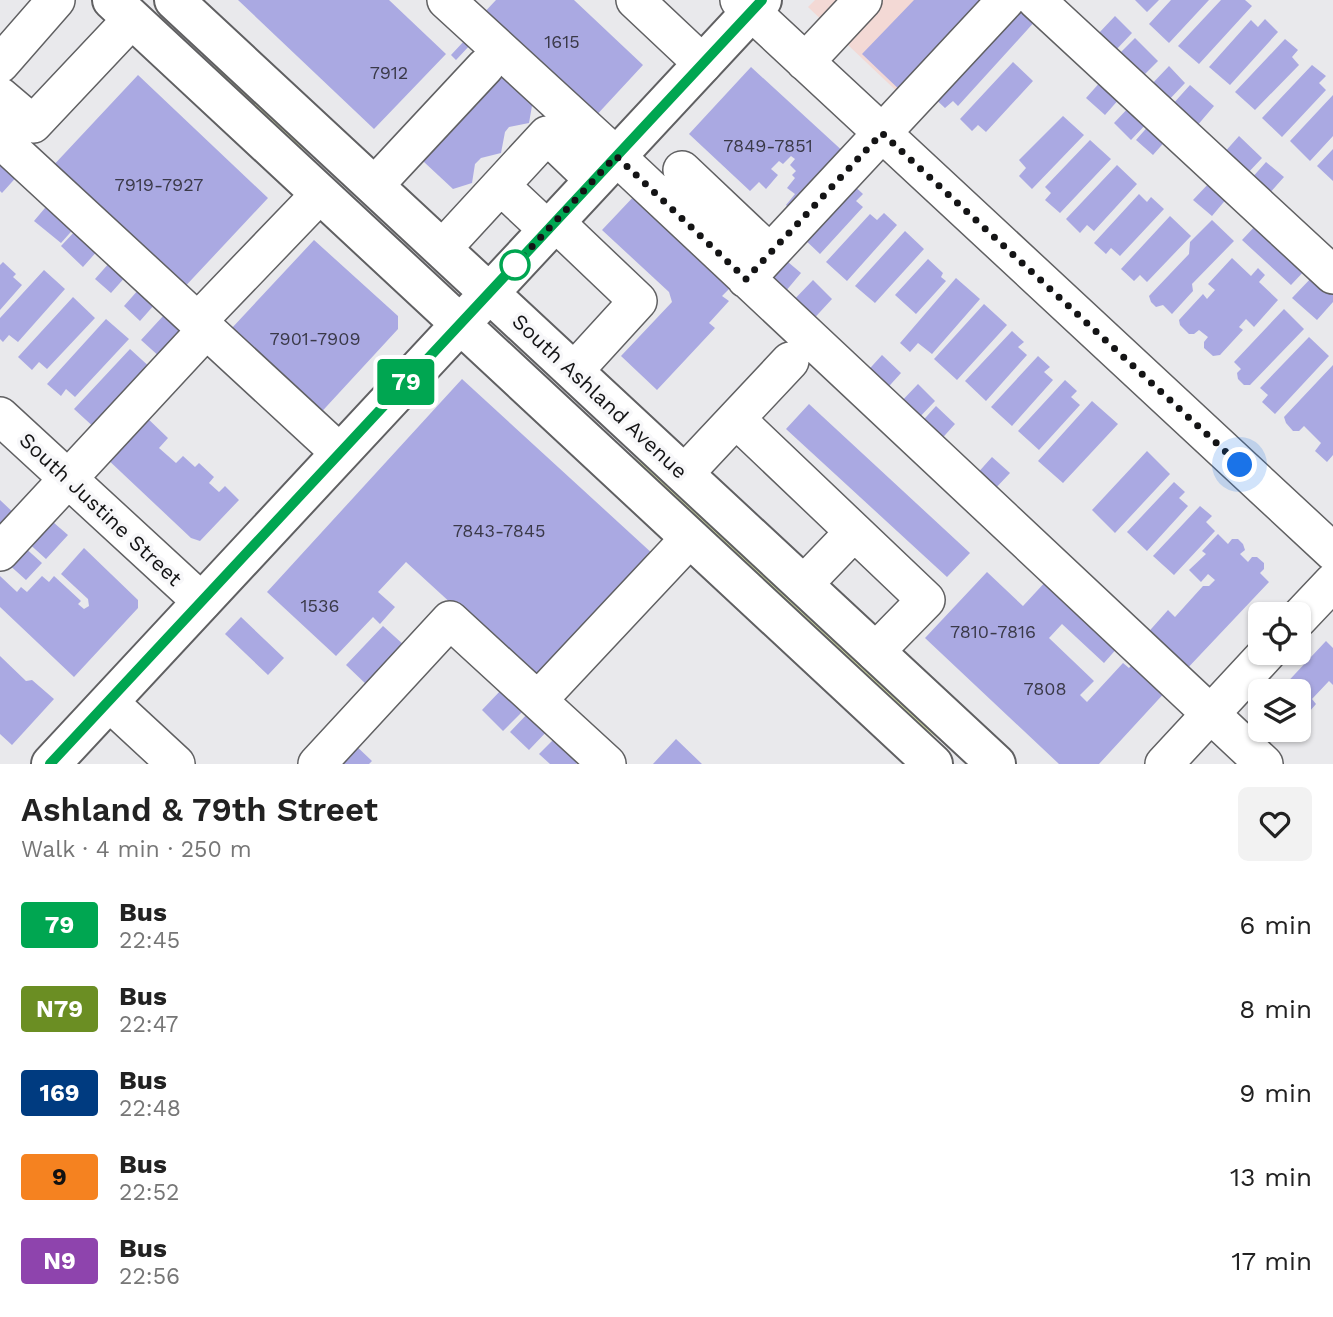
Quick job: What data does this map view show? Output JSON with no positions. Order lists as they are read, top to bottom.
{
  "streets": {
    "main road": ["South Ashland Avenue"],
    "street": ["South Justine Street"]
  },
  "lines": ["bus line 79"],
  "house_numbers": [
    "1615",
    "7912",
    "7849-7851",
    "7919-7927",
    "7901-7909",
    "7843-7845",
    "1536",
    "7810-7816",
    "7808"
  ],
  "page": {
    "on_map": "79",
    "heading": ["Ashland & 79th Street", "Walk · 4 min · 250 m"],
    "list": [
      {
        "mark": "79",
        "name": "Bus",
        "note": "22:45",
        "value": "6 min"
      },
      {
        "mark": "N79",
        "name": "Bus",
        "note": "22:47",
        "value": "8 min"
      },
      {
        "mark": "169",
        "name": "Bus",
        "note": "22:48",
        "value": "9 min"
      },
      {
        "mark": "9",
        "name": "Bus",
        "note": "22:52",
        "value": "13 min"
      },
      {
        "mark": "N9",
        "name": "Bus",
        "note": "22:56",
        "value": "17 min"
      }
    ]
  }
}
